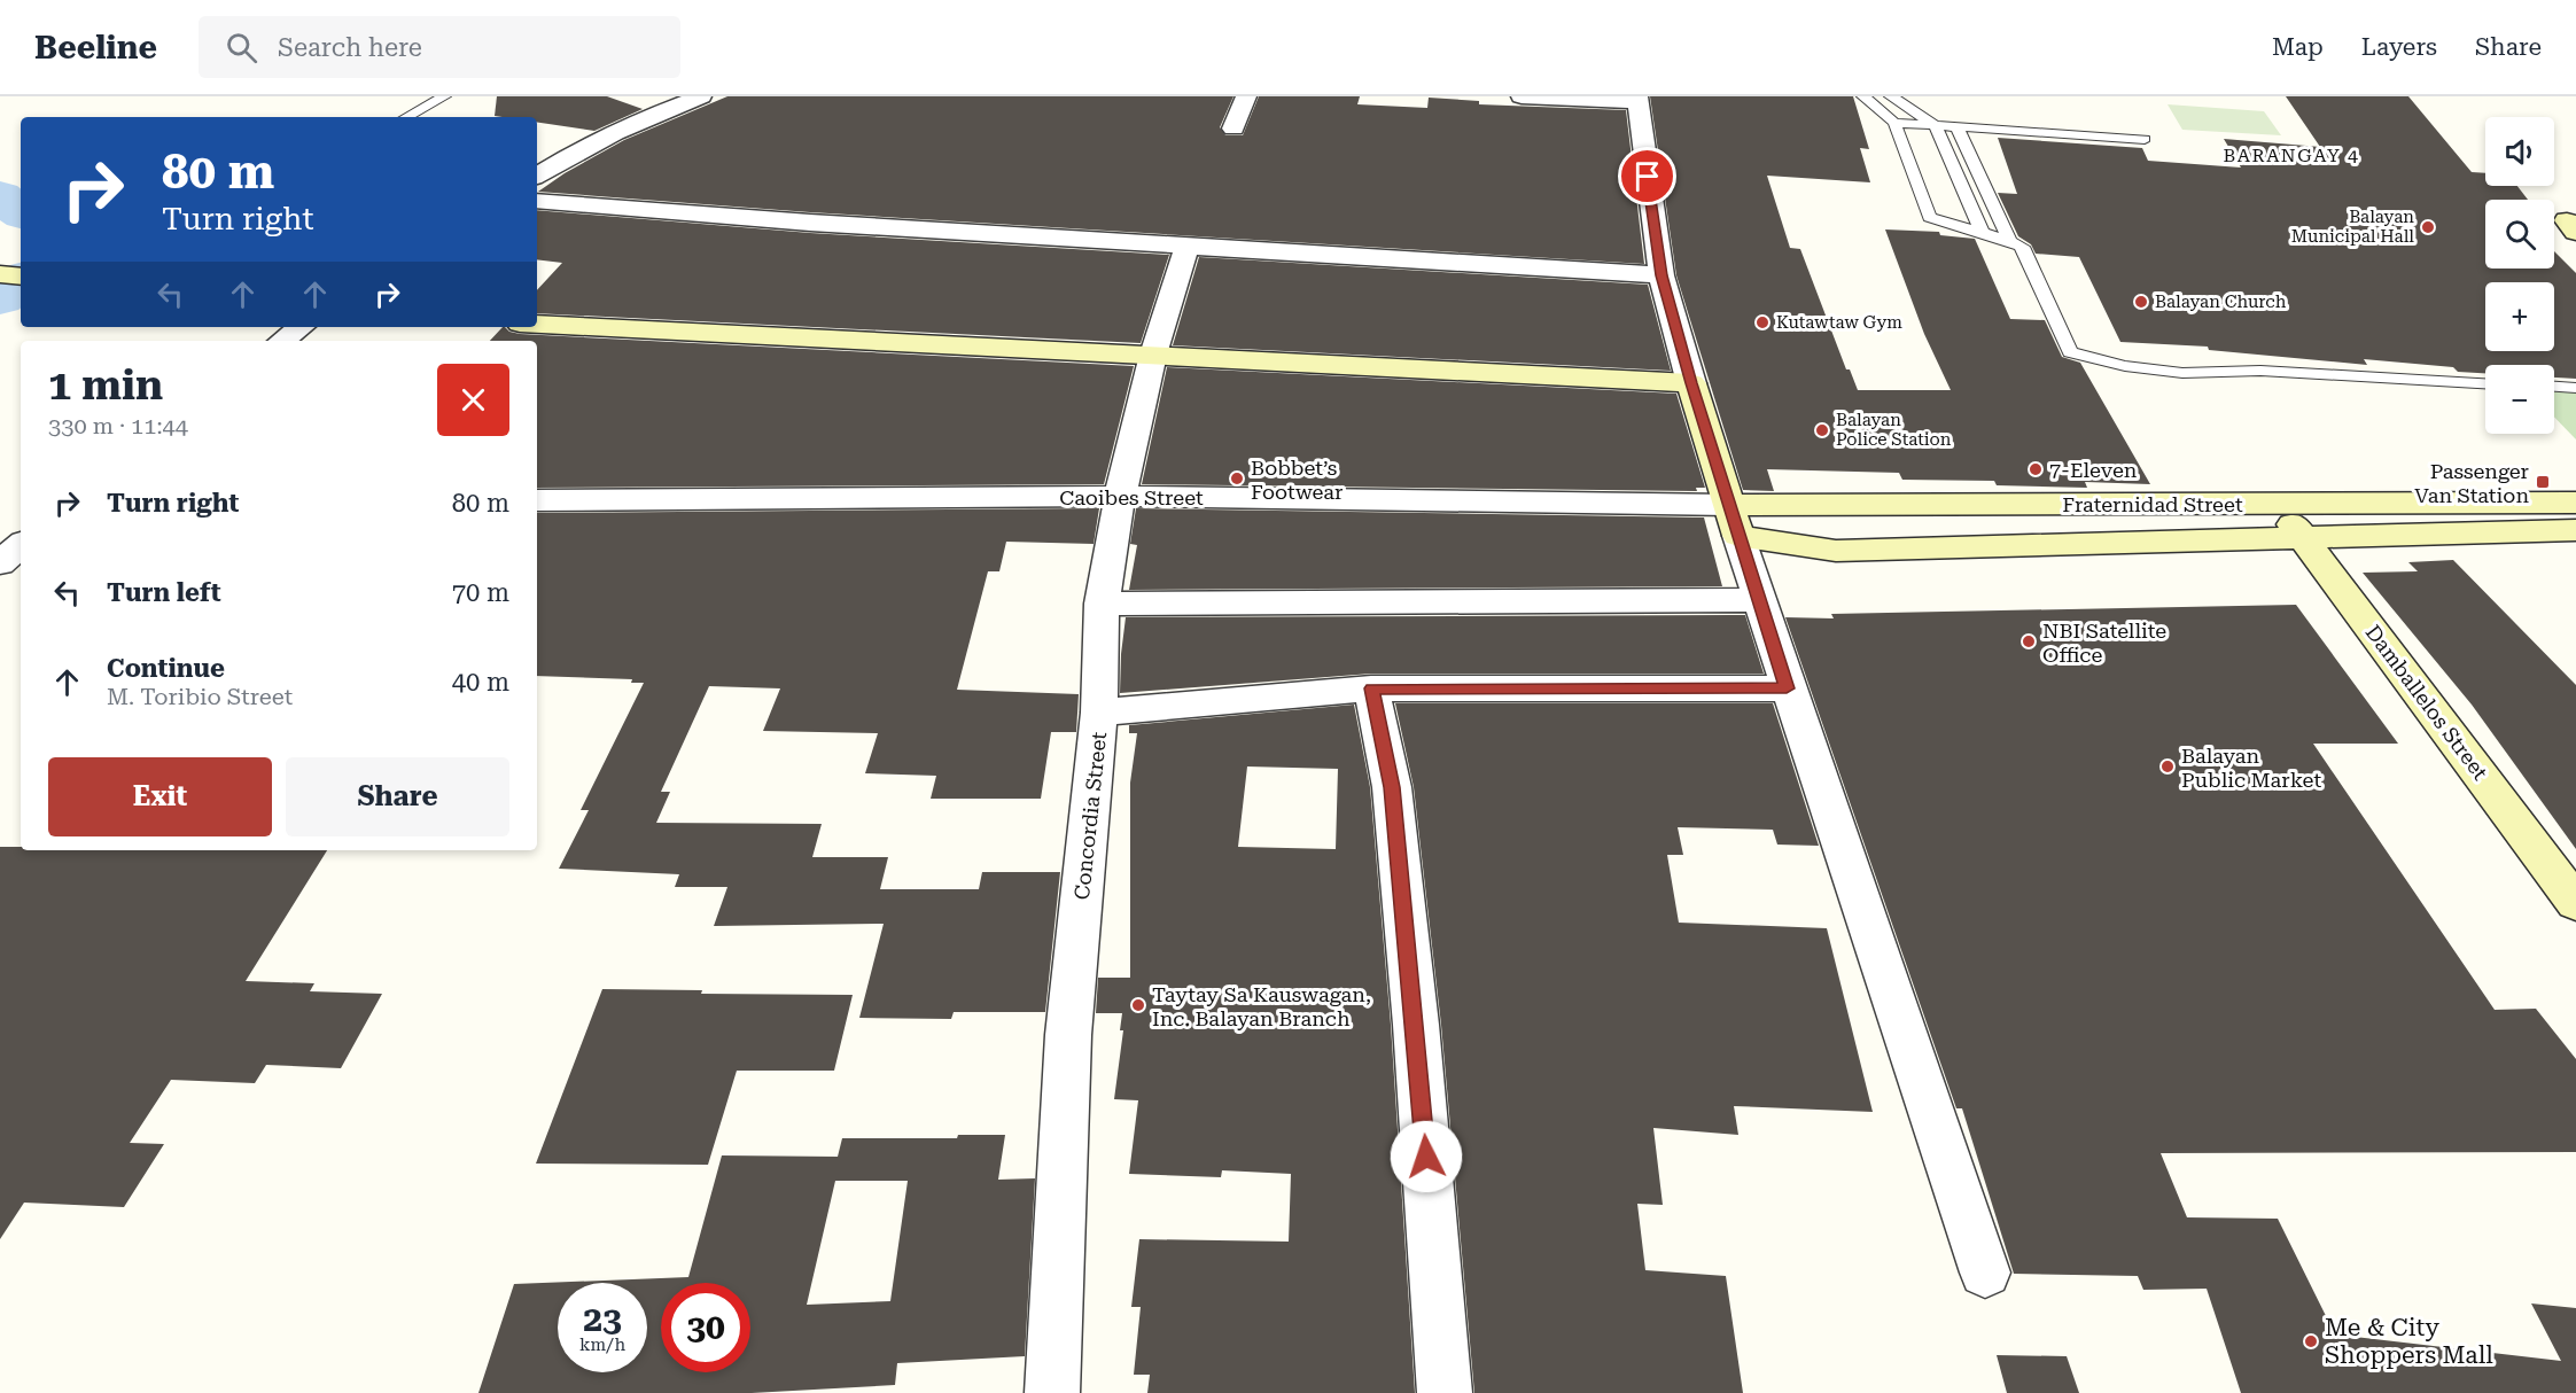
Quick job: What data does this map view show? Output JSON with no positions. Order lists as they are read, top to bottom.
{
  "streets": {
    "street": [
      "Caoibes Street",
      "Fraternidad Street",
      "Damballelos Street",
      "Concordia Street"
    ]
  },
  "crossings": [
    ["Caoibes Street", "Fraternidad Street"],
    ["Caoibes Street", "Concordia Street"],
    ["Fraternidad Street", "Damballelos Street"]
  ],
  "districts": ["BARANGAY 4"],
  "places": {
    "other": [
      "Balayan Municipal Hall",
      "Balayan Church",
      "Kutawtaw Gym",
      "Balayan Police Station",
      "7-Eleven",
      "Bobbet’s Footwear",
      "NBI Satellite Office",
      "Balayan Public Market",
      "Taytay Sa Kauswagan, Inc. Balayan Branch",
      "Me & City Shoppers Mall"
    ],
    "transit": ["Passenger Van Station"]
  },
  "page": {
    "header": "Beeline",
    "search": "Search here",
    "nav": ["Map", "Layers", "Share"],
    "map_buttons": ["+", "−"],
    "turn": ["80 m", "Turn right"],
    "heading": ["1 min", "330 m · 11:44"],
    "list": [
      {
        "name": "Turn right",
        "value": "80 m"
      },
      {
        "name": "Turn left",
        "value": "70 m"
      },
      {
        "name": "Continue",
        "note": "M. Toribio Street",
        "value": "40 m"
      }
    ],
    "buttons": ["Exit", "Share"],
    "speed": "23 km/h",
    "limit": "30"
  }
}
